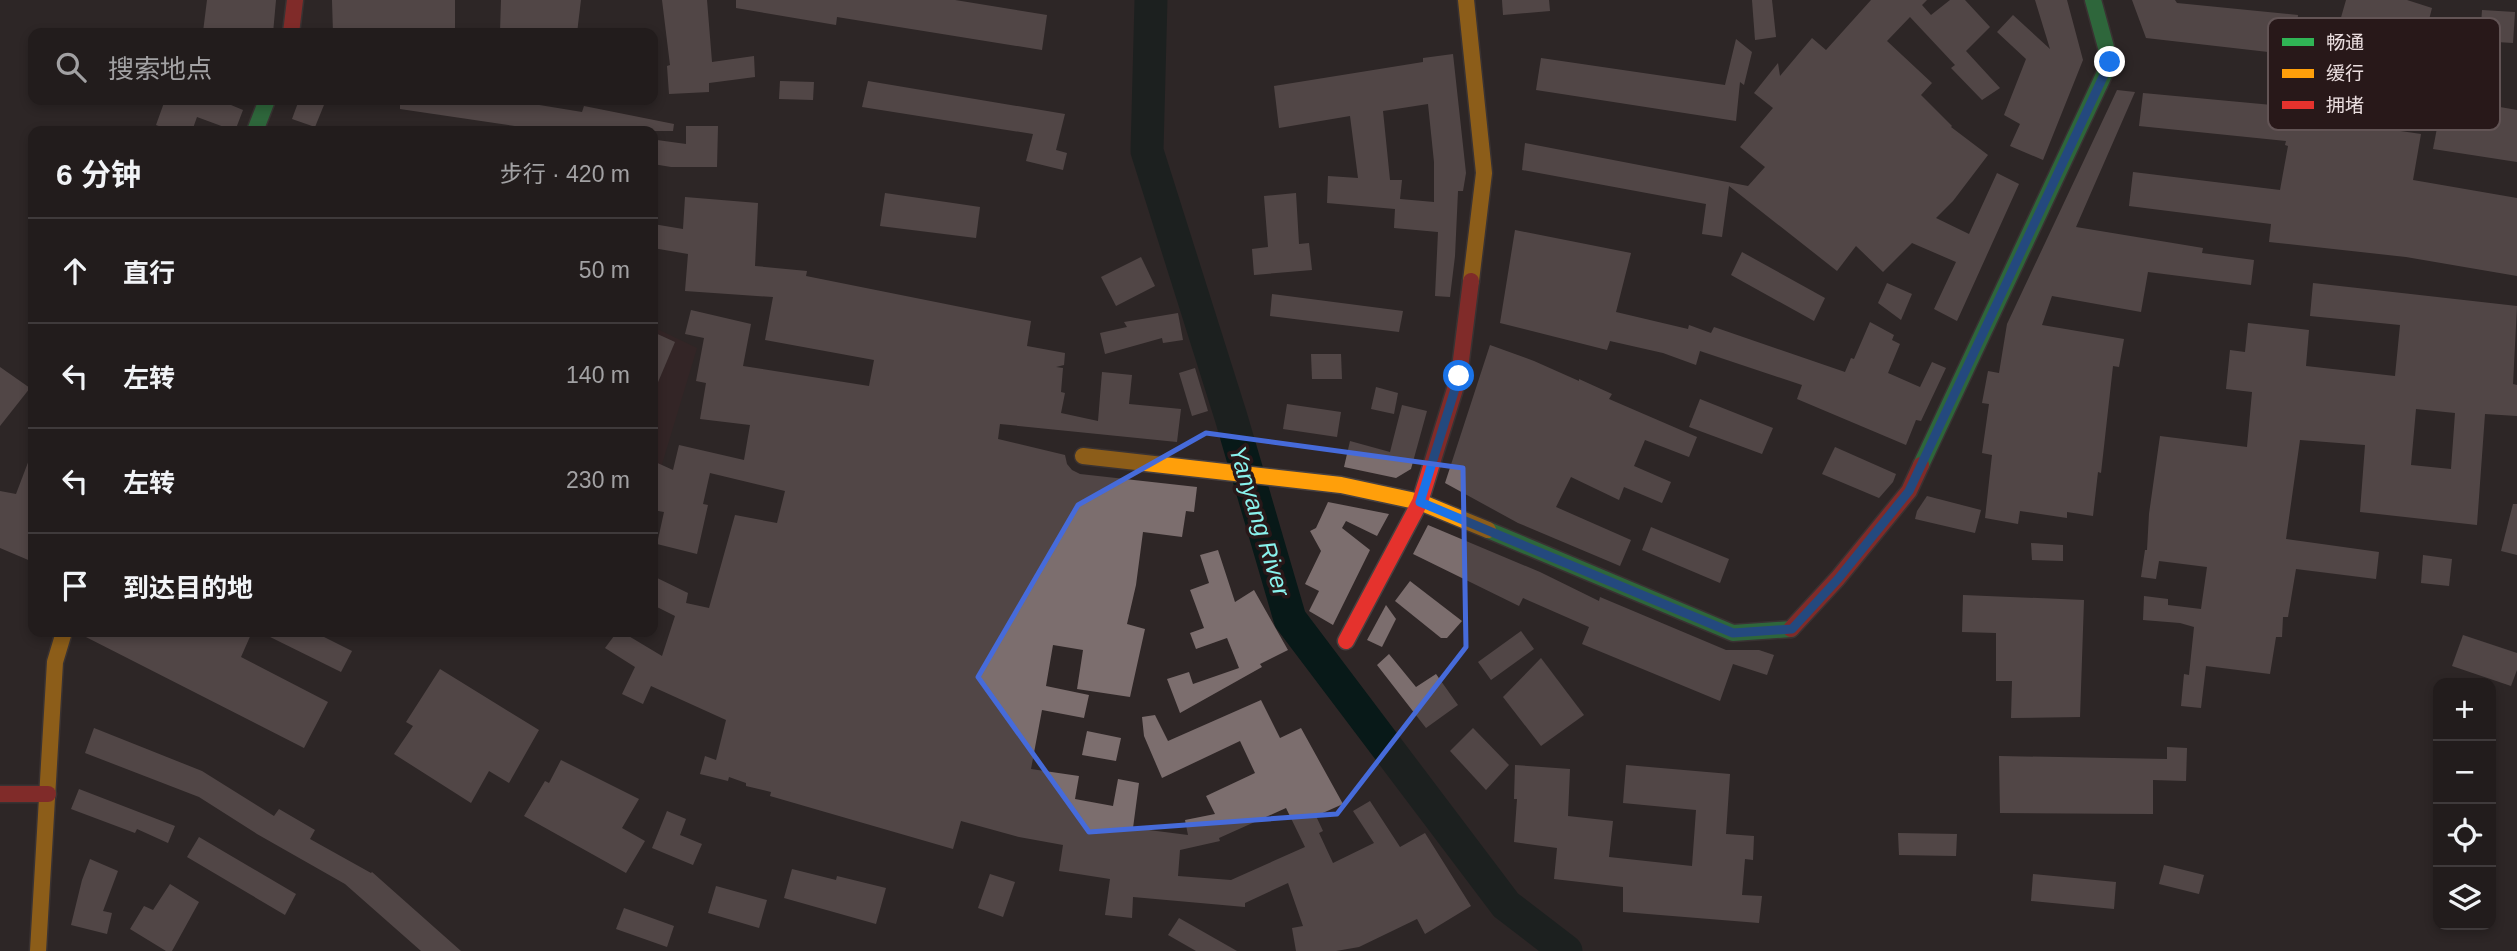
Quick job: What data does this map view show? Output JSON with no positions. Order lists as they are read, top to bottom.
{
  "water": ["Yanyang River"],
  "legend": ["畅通", "缓行", "拥堵"],
  "page": {
    "search": "搜索地点",
    "heading": ["6 分钟", "步行 · 420 m"],
    "list": [
      ["直行", "50 m"],
      ["左转", "140 m"],
      ["左转", "230 m"],
      "到达目的地"
    ],
    "map_buttons": ["+", "−"]
  }
}
